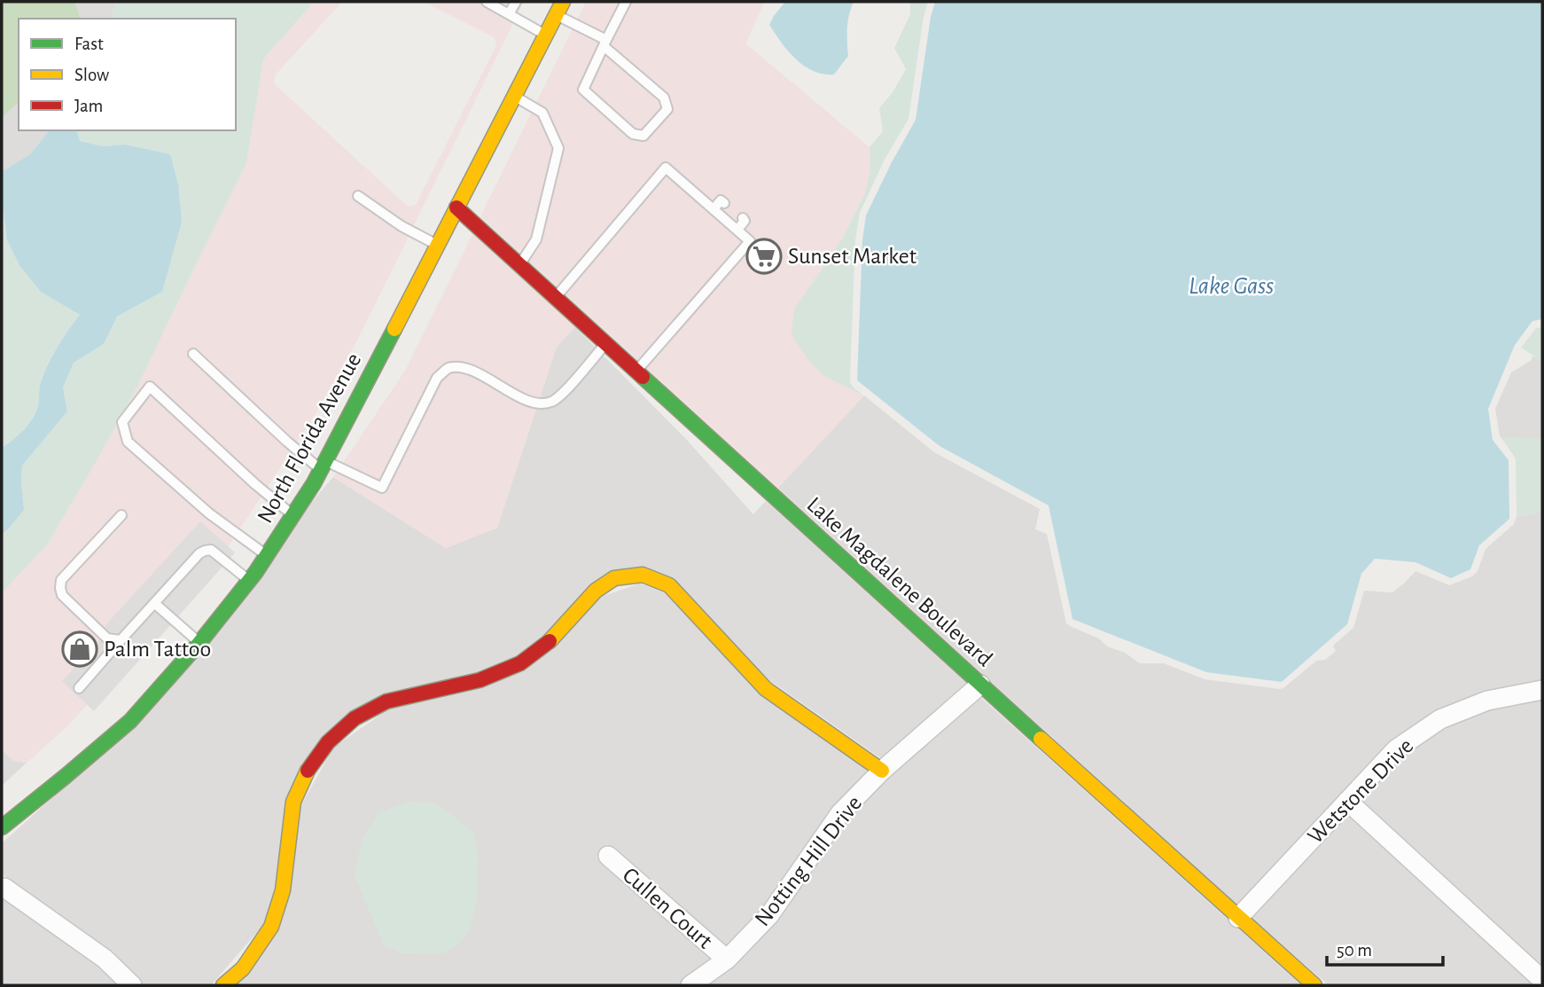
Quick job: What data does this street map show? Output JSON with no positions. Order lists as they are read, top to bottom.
{
  "streets": {
    "street": [
      "North Florida Avenue",
      "Lake Magdalene Boulevard",
      "Wetstone Drive",
      "Notting Hill Drive",
      "Cullen Court"
    ]
  },
  "crossings": [
    ["North Florida Avenue", "Lake Magdalene Boulevard"],
    ["Lake Magdalene Boulevard", "Wetstone Drive"],
    ["Lake Magdalene Boulevard", "Notting Hill Drive"],
    ["Notting Hill Drive", "Cullen Court"]
  ],
  "water": ["Lake Gass"],
  "places": {
    "supermarket": ["Sunset Market"],
    "shop": ["Palm Tattoo"]
  },
  "legend": ["Fast", "Slow", "Jam"],
  "scale_bar": "50 m"
}
